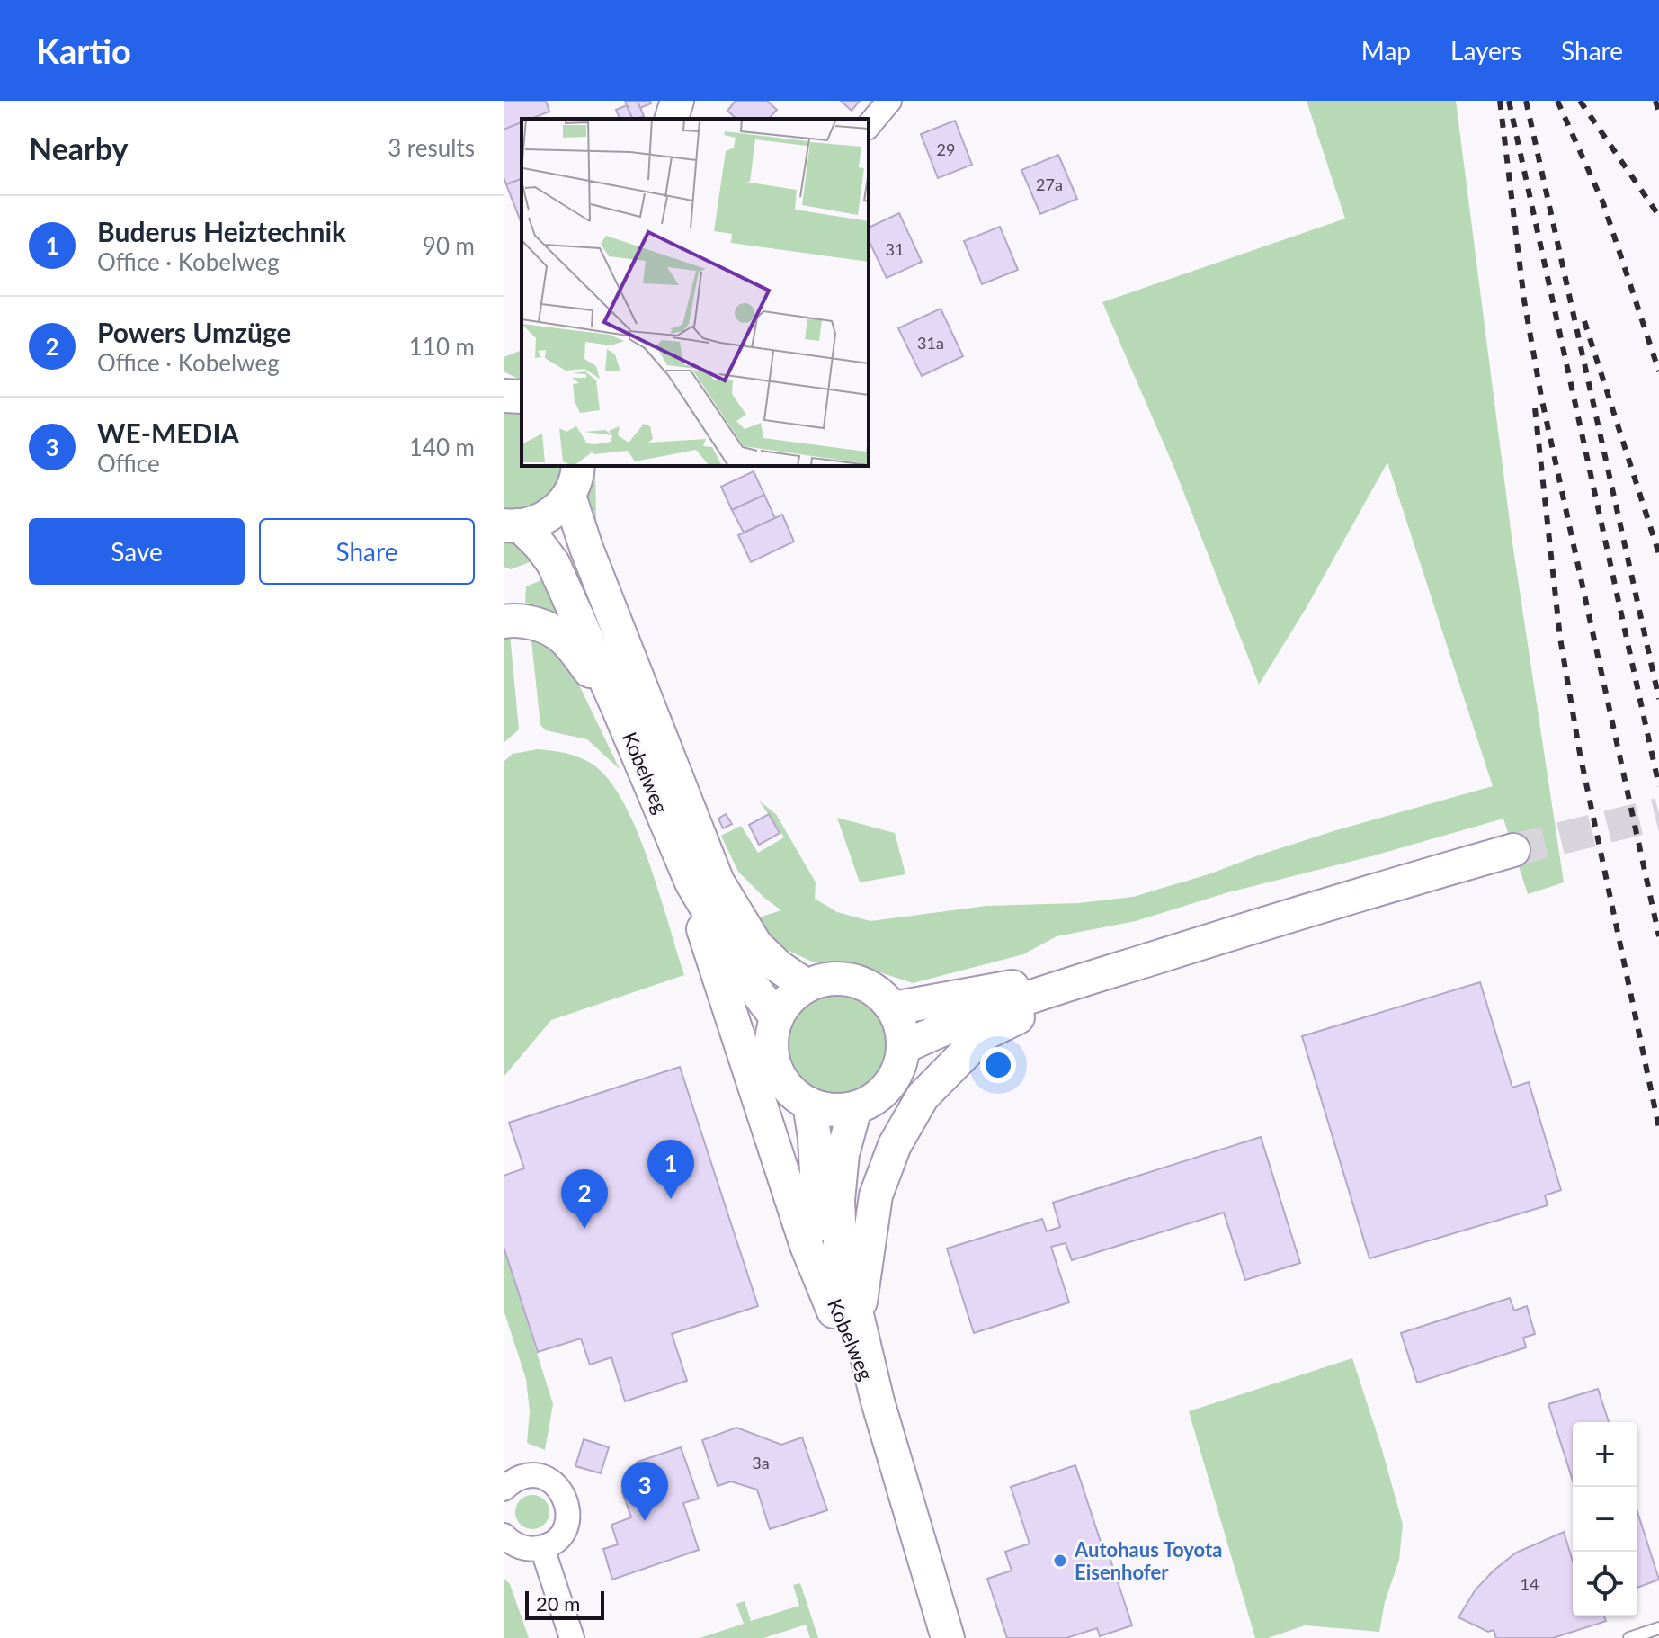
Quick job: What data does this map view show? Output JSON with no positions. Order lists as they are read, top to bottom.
{
  "streets": {
    "main road": ["Kobelweg"]
  },
  "places": ["Autohaus Toyota Eisenhofer"],
  "house_numbers": [
    "29",
    "27a",
    "31",
    "31a",
    "3a",
    "14"
  ],
  "scale_bar": "20 m",
  "page": {
    "header": "Kartio",
    "nav": ["Map", "Layers", "Share"],
    "heading": ["Nearby", "3 results"],
    "list": [
      {
        "mark": "1",
        "name": "Buderus Heiztechnik",
        "note": "Office · Kobelweg",
        "value": "90 m"
      },
      {
        "mark": "2",
        "name": "Powers Umzüge",
        "note": "Office · Kobelweg",
        "value": "110 m"
      },
      {
        "mark": "3",
        "name": "WE-MEDIA",
        "note": "Office",
        "value": "140 m"
      }
    ],
    "buttons": ["Save", "Share"],
    "pins": ["1", "2", "3"],
    "map_buttons": ["+", "−"],
    "scale": "20 m"
  }
}
